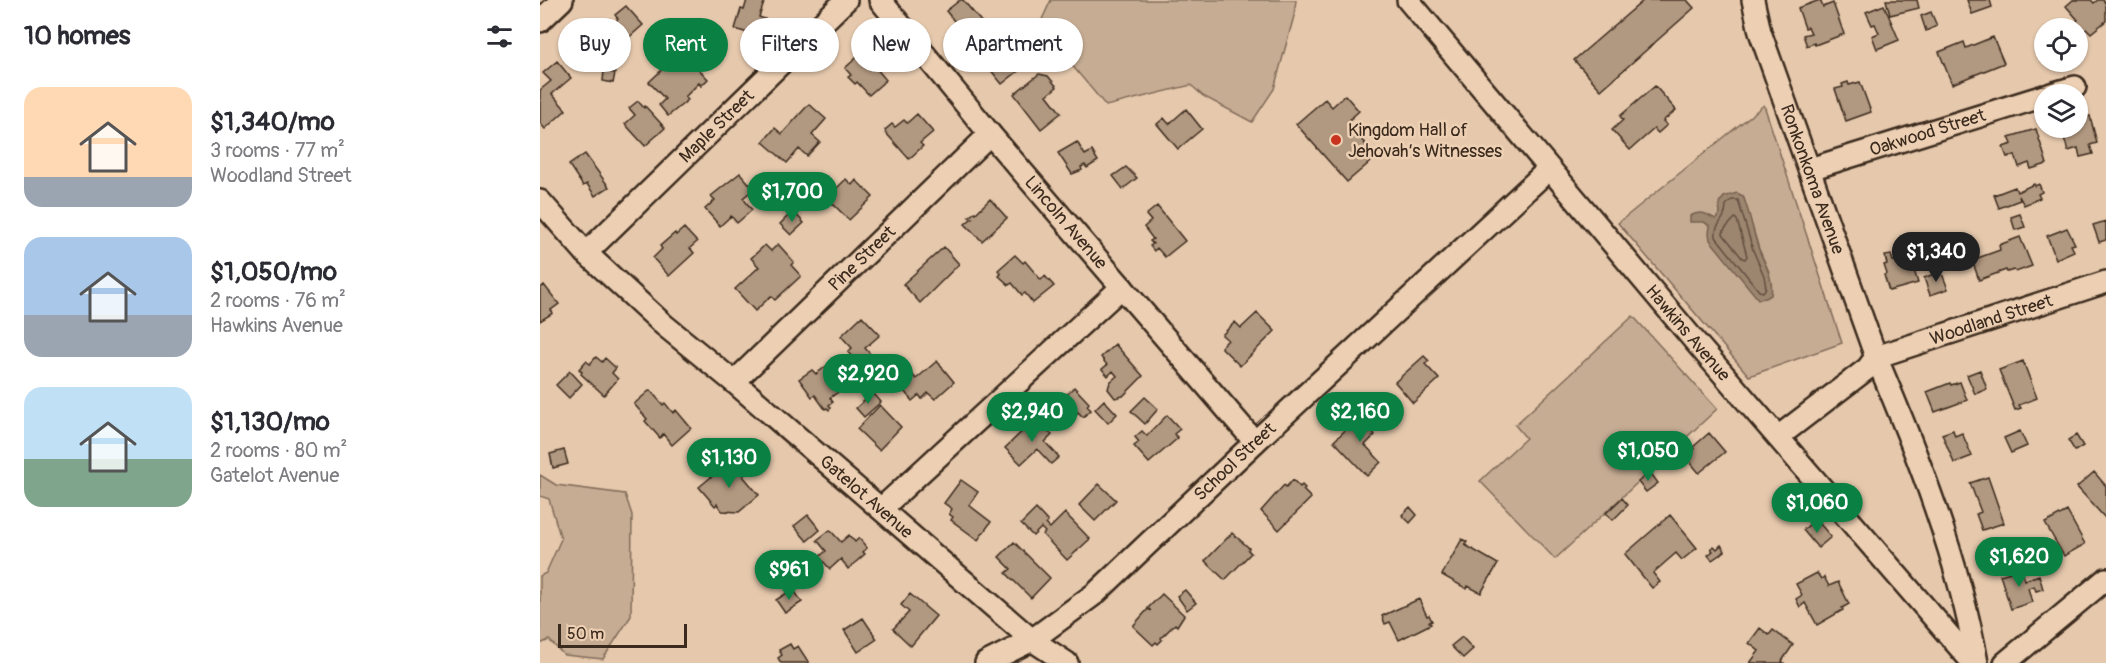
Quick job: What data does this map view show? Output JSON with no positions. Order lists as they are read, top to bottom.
{
  "streets": {
    "street": [
      "Maple Street",
      "Oakwood Street",
      "Ronkonkoma Avenue",
      "Lincoln Avenue",
      "Pine Street",
      "Woodland Street",
      "Hawkins Avenue",
      "School Street",
      "Gatelot Avenue"
    ]
  },
  "crossings": [
    ["Maple Street", "Gatelot Avenue"],
    ["Oakwood Street", "Ronkonkoma Avenue"],
    ["Ronkonkoma Avenue", "Woodland Street"],
    ["Ronkonkoma Avenue", "Hawkins Avenue"],
    ["Lincoln Avenue", "Pine Street"],
    ["Lincoln Avenue", "School Street"],
    ["Pine Street", "Gatelot Avenue"],
    ["Hawkins Avenue", "School Street"],
    ["School Street", "Gatelot Avenue"]
  ],
  "places": ["Kingdom Hall of Jehovah’s Witnesses"],
  "scale_bar": "50 m",
  "page": {
    "heading": "10 homes",
    "chip": [
      "Buy",
      "Rent",
      "Filters",
      "New",
      "Apartment"
    ],
    "list": [
      {
        "name": "$1,340/mo",
        "note": "3 rooms · 77 m² · Woodland Street"
      },
      {
        "name": "$1,050/mo",
        "note": "2 rooms · 76 m² · Hawkins Avenue"
      },
      {
        "name": "$1,130/mo",
        "note": "2 rooms · 80 m² · Gatelot Avenue"
      }
    ],
    "price": [
      "$1,700",
      "$1,340",
      "$2,920",
      "$2,940",
      "$2,160",
      "$1,050",
      "$1,130",
      "$1,060",
      "$1,620",
      "$961"
    ],
    "scale": "50 m"
  }
}
